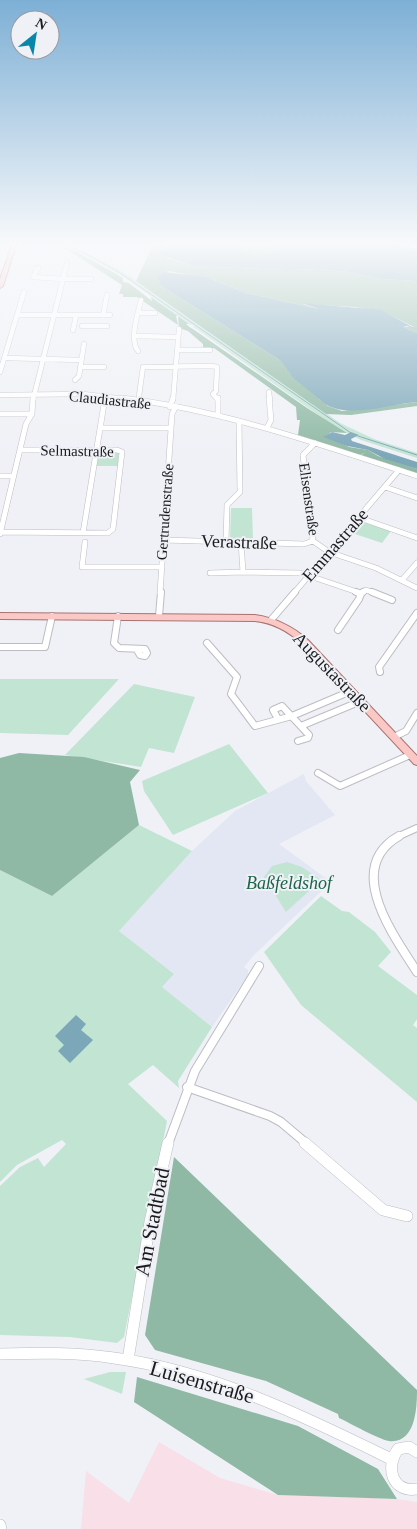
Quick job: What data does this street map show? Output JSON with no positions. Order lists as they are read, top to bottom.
{
  "streets": {
    "main road": ["Augustastraße"],
    "street": [
      "Claudiastraße",
      "Selmastraße",
      "Elisenstraße",
      "Gertrudenstraße",
      "Verastraße",
      "Emmastraße",
      "Am Stadtbad",
      "Luisenstraße"
    ]
  },
  "crossings": [
    ["Claudiastraße", "Elisenstraße"],
    ["Claudiastraße", "Gertrudenstraße"],
    ["Claudiastraße", "Emmastraße"],
    ["Elisenstraße", "Verastraße"],
    ["Elisenstraße", "Emmastraße"],
    ["Gertrudenstraße", "Verastraße"],
    ["Gertrudenstraße", "Augustastraße"],
    ["Emmastraße", "Augustastraße"],
    ["Am Stadtbad", "Luisenstraße"]
  ],
  "parks": ["Baßfeldshof"],
  "north": "top right"
}
